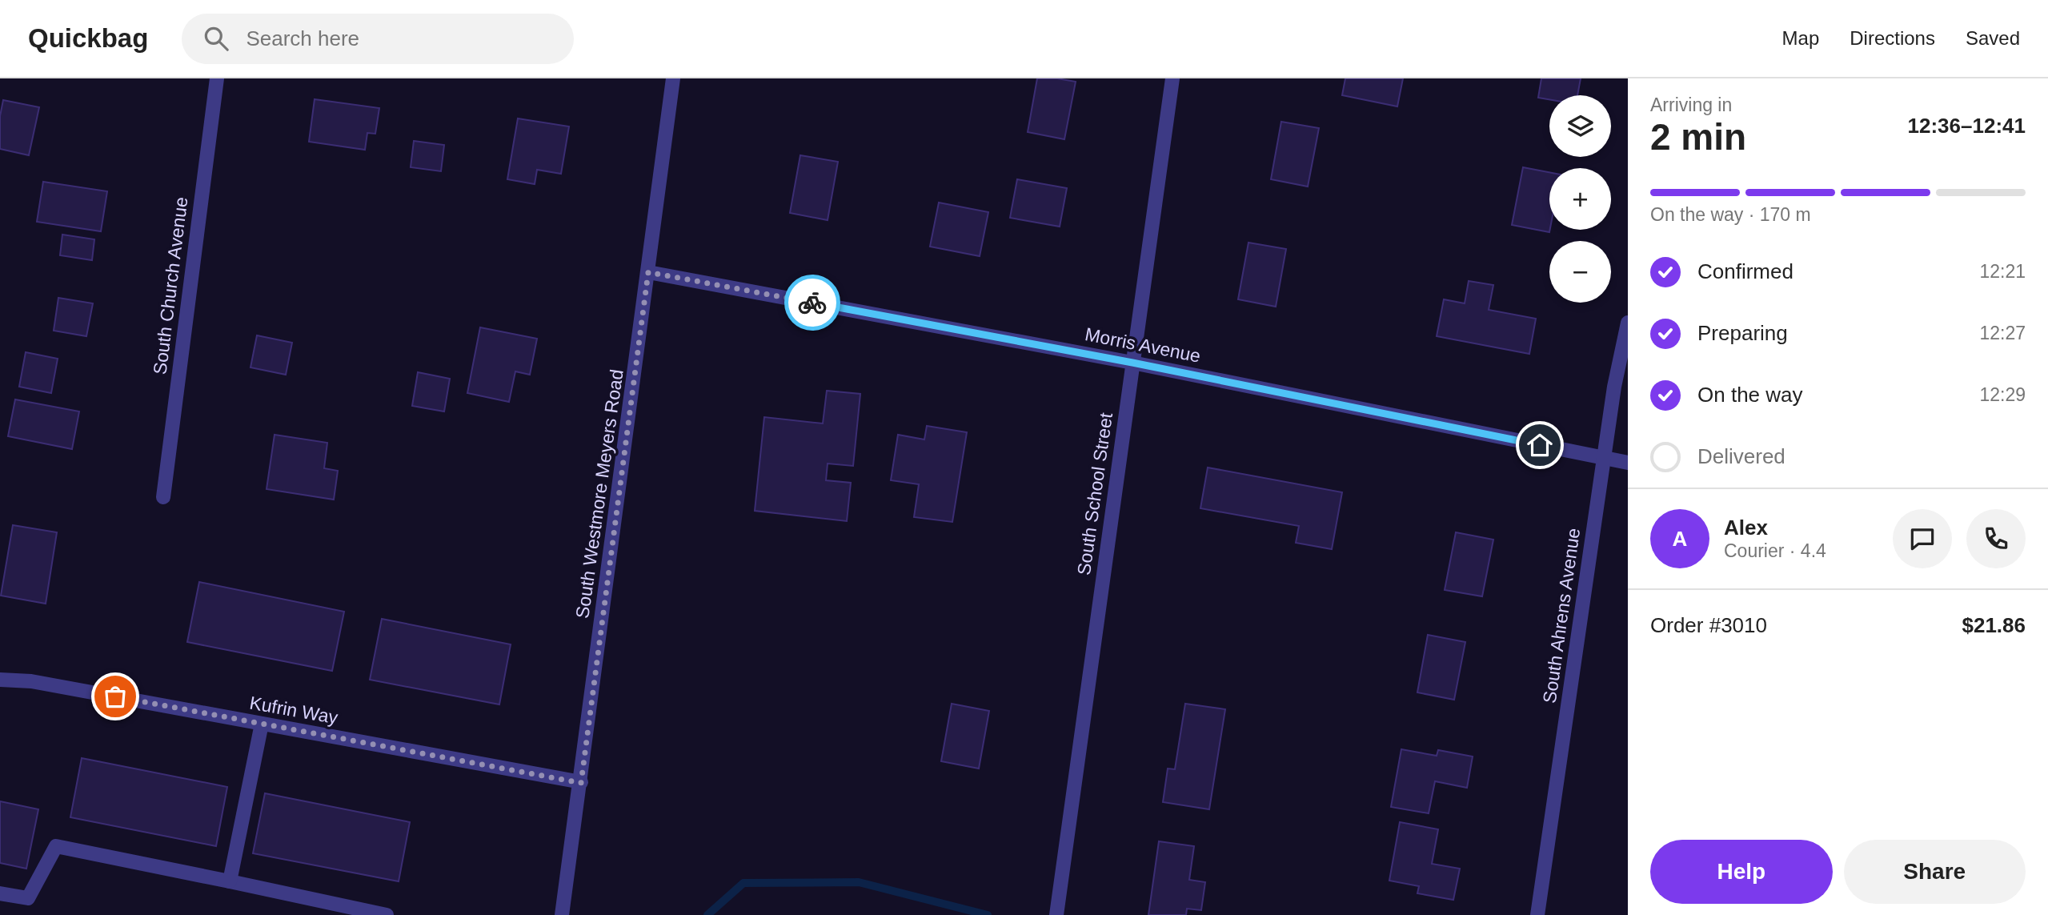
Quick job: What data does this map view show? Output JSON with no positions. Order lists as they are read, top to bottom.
{
  "streets": {
    "street": [
      "South Church Avenue",
      "Morris Avenue",
      "South Westmore Meyers Road",
      "South School Street",
      "South Ahrens Avenue",
      "Kufrin Way"
    ]
  },
  "crossings": [
    ["Morris Avenue", "South Westmore Meyers Road"],
    ["Morris Avenue", "South School Street"],
    ["Morris Avenue", "South Ahrens Avenue"],
    ["South Westmore Meyers Road", "Kufrin Way"]
  ],
  "page": {
    "header": "Quickbag",
    "search": "Search here",
    "nav": ["Map", "Directions", "Saved"],
    "heading": ["2 min", "Arriving in", "12:36–12:41"],
    "panel": [
      "Alex",
      "Courier · 4.4",
      "Order #3010",
      "$21.86"
    ],
    "map_buttons": ["+", "−"],
    "bar": "On the way · 170 m",
    "list": [
      ["Confirmed", "12:21"],
      ["Preparing", "12:27"],
      ["On the way", "12:29"],
      "Delivered"
    ],
    "round": "A",
    "buttons": ["Help", "Share"]
  }
}
